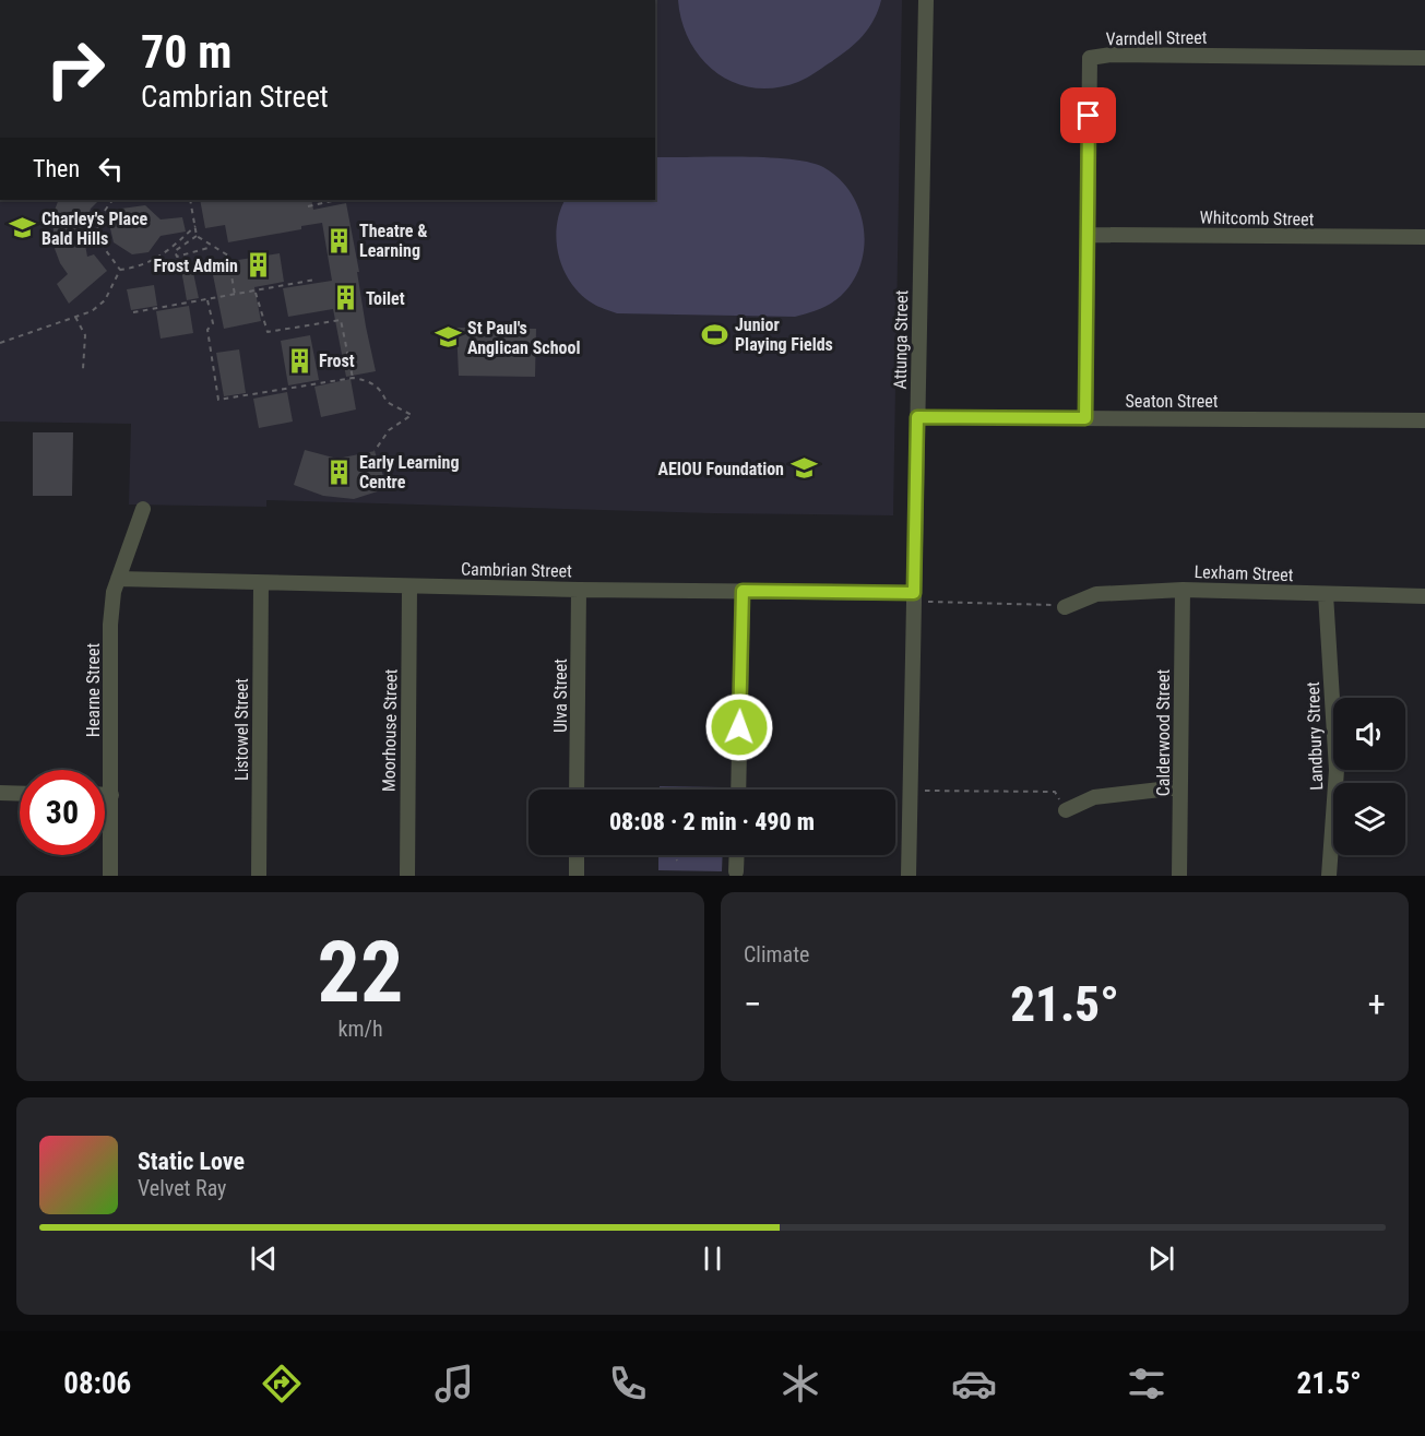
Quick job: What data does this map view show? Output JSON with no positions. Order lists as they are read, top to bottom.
{
  "streets": {
    "street": [
      "Varndell Street",
      "Whitcomb Street",
      "Attunga Street",
      "Seaton Street",
      "Cambrian Street",
      "Lexham Street",
      "Hearne Street",
      "Ulva Street",
      "Listowel Street",
      "Moorhouse Street",
      "Calderwood Street",
      "Landbury Street"
    ]
  },
  "crossings": [
    ["Varndell Street", "Whitcomb Street"],
    ["Varndell Street", "Seaton Street"],
    ["Attunga Street", "Seaton Street"],
    ["Attunga Street", "Cambrian Street"],
    ["Cambrian Street", "Hearne Street"],
    ["Cambrian Street", "Ulva Street"],
    ["Cambrian Street", "Listowel Street"],
    ["Cambrian Street", "Moorhouse Street"],
    ["Lexham Street", "Calderwood Street"],
    ["Lexham Street", "Landbury Street"]
  ],
  "places": {
    "school or university": ["Charley's Place Bald Hills", "St Paul's Anglican School", "AEIOU Foundation"],
    "building": [
      "Theatre & Learning",
      "Frost Admin",
      "Toilet",
      "Frost",
      "Early Learning Centre"
    ],
    "sports": ["Junior Playing Fields"]
  },
  "page": {
    "turn": ["70 m", "Cambrian Street"],
    "then": "Then",
    "limit": "30",
    "trip": "08:08 · 2 min · 490 m",
    "tile": [
      ["22", "km/h"],
      "Climate"
    ],
    "heat": ["−", "21.5°", "+"],
    "song": ["Static Love", "Velvet Ray"],
    "tabs": ["08:06", "21.5°"]
  }
}
